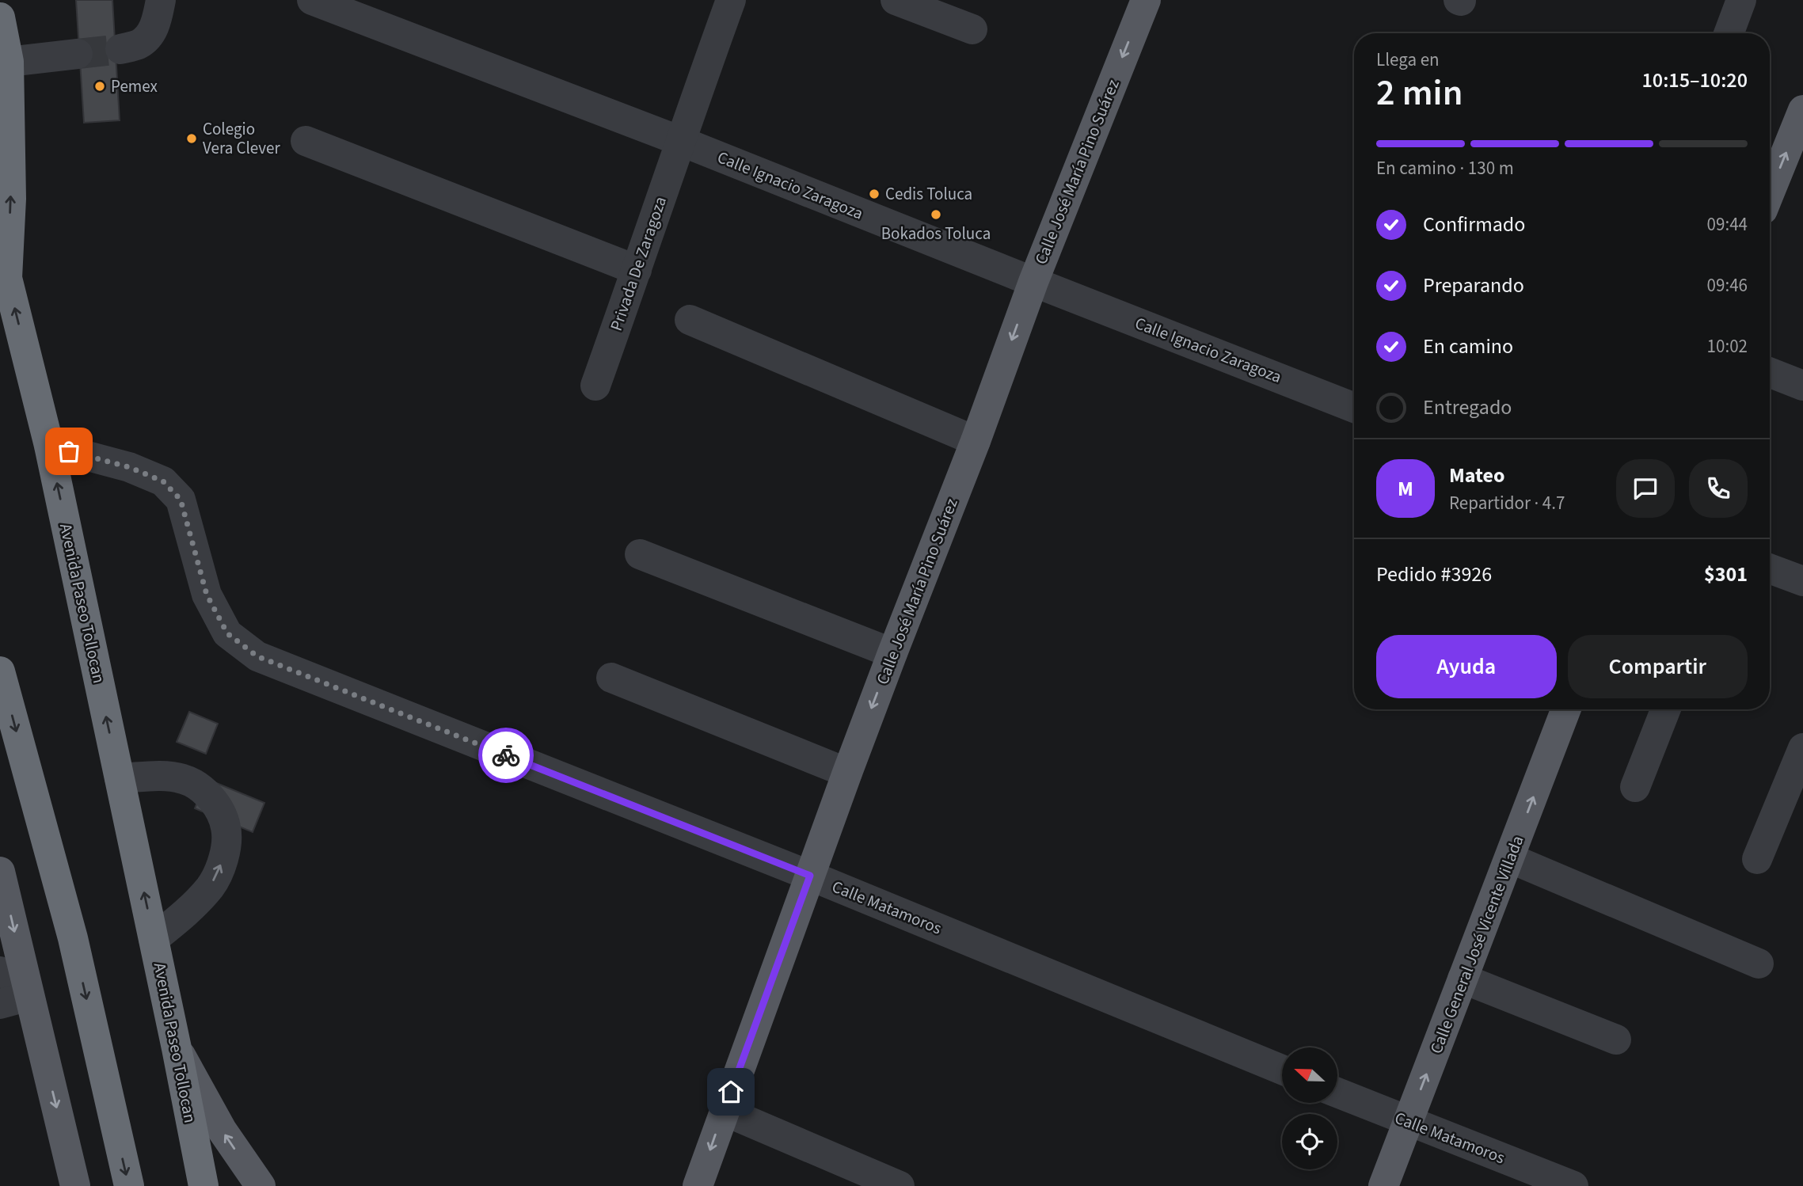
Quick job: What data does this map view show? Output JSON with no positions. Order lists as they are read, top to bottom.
{
  "streets": {
    "highway": ["Avenida Paseo Tollocan"],
    "main road": ["Calle José María Pino Suárez", "Calle General José Vicente Villada"],
    "street": ["Calle Ignacio Zaragoza", "Privada De Zaragoza", "Calle Matamoros"]
  },
  "crossings": [
    ["Calle José María Pino Suárez", "Calle Ignacio Zaragoza"],
    ["Calle José María Pino Suárez", "Calle Matamoros"],
    ["Calle Ignacio Zaragoza", "Privada De Zaragoza"],
    ["Avenida Paseo Tollocan", "Calle Matamoros"],
    ["Calle Matamoros", "Calle General José Vicente Villada"]
  ],
  "one_way": ["Calle José María Pino Suárez", "Calle General José Vicente Villada"],
  "places": [
    "Pemex",
    "Colegio Vera Clever",
    "Cedis Toluca",
    "Bokados Toluca"
  ],
  "north": "left",
  "page": {
    "heading": ["2 min", "Llega en", "10:15–10:20"],
    "panel": [
      "Mateo",
      "Repartidor · 4.7",
      "Pedido #3926",
      "$301"
    ],
    "bar": "En camino · 130 m",
    "list": [
      ["Confirmado", "09:44"],
      ["Preparando", "09:46"],
      ["En camino", "10:02"],
      "Entregado"
    ],
    "round": "M",
    "buttons": ["Ayuda", "Compartir"]
  }
}
